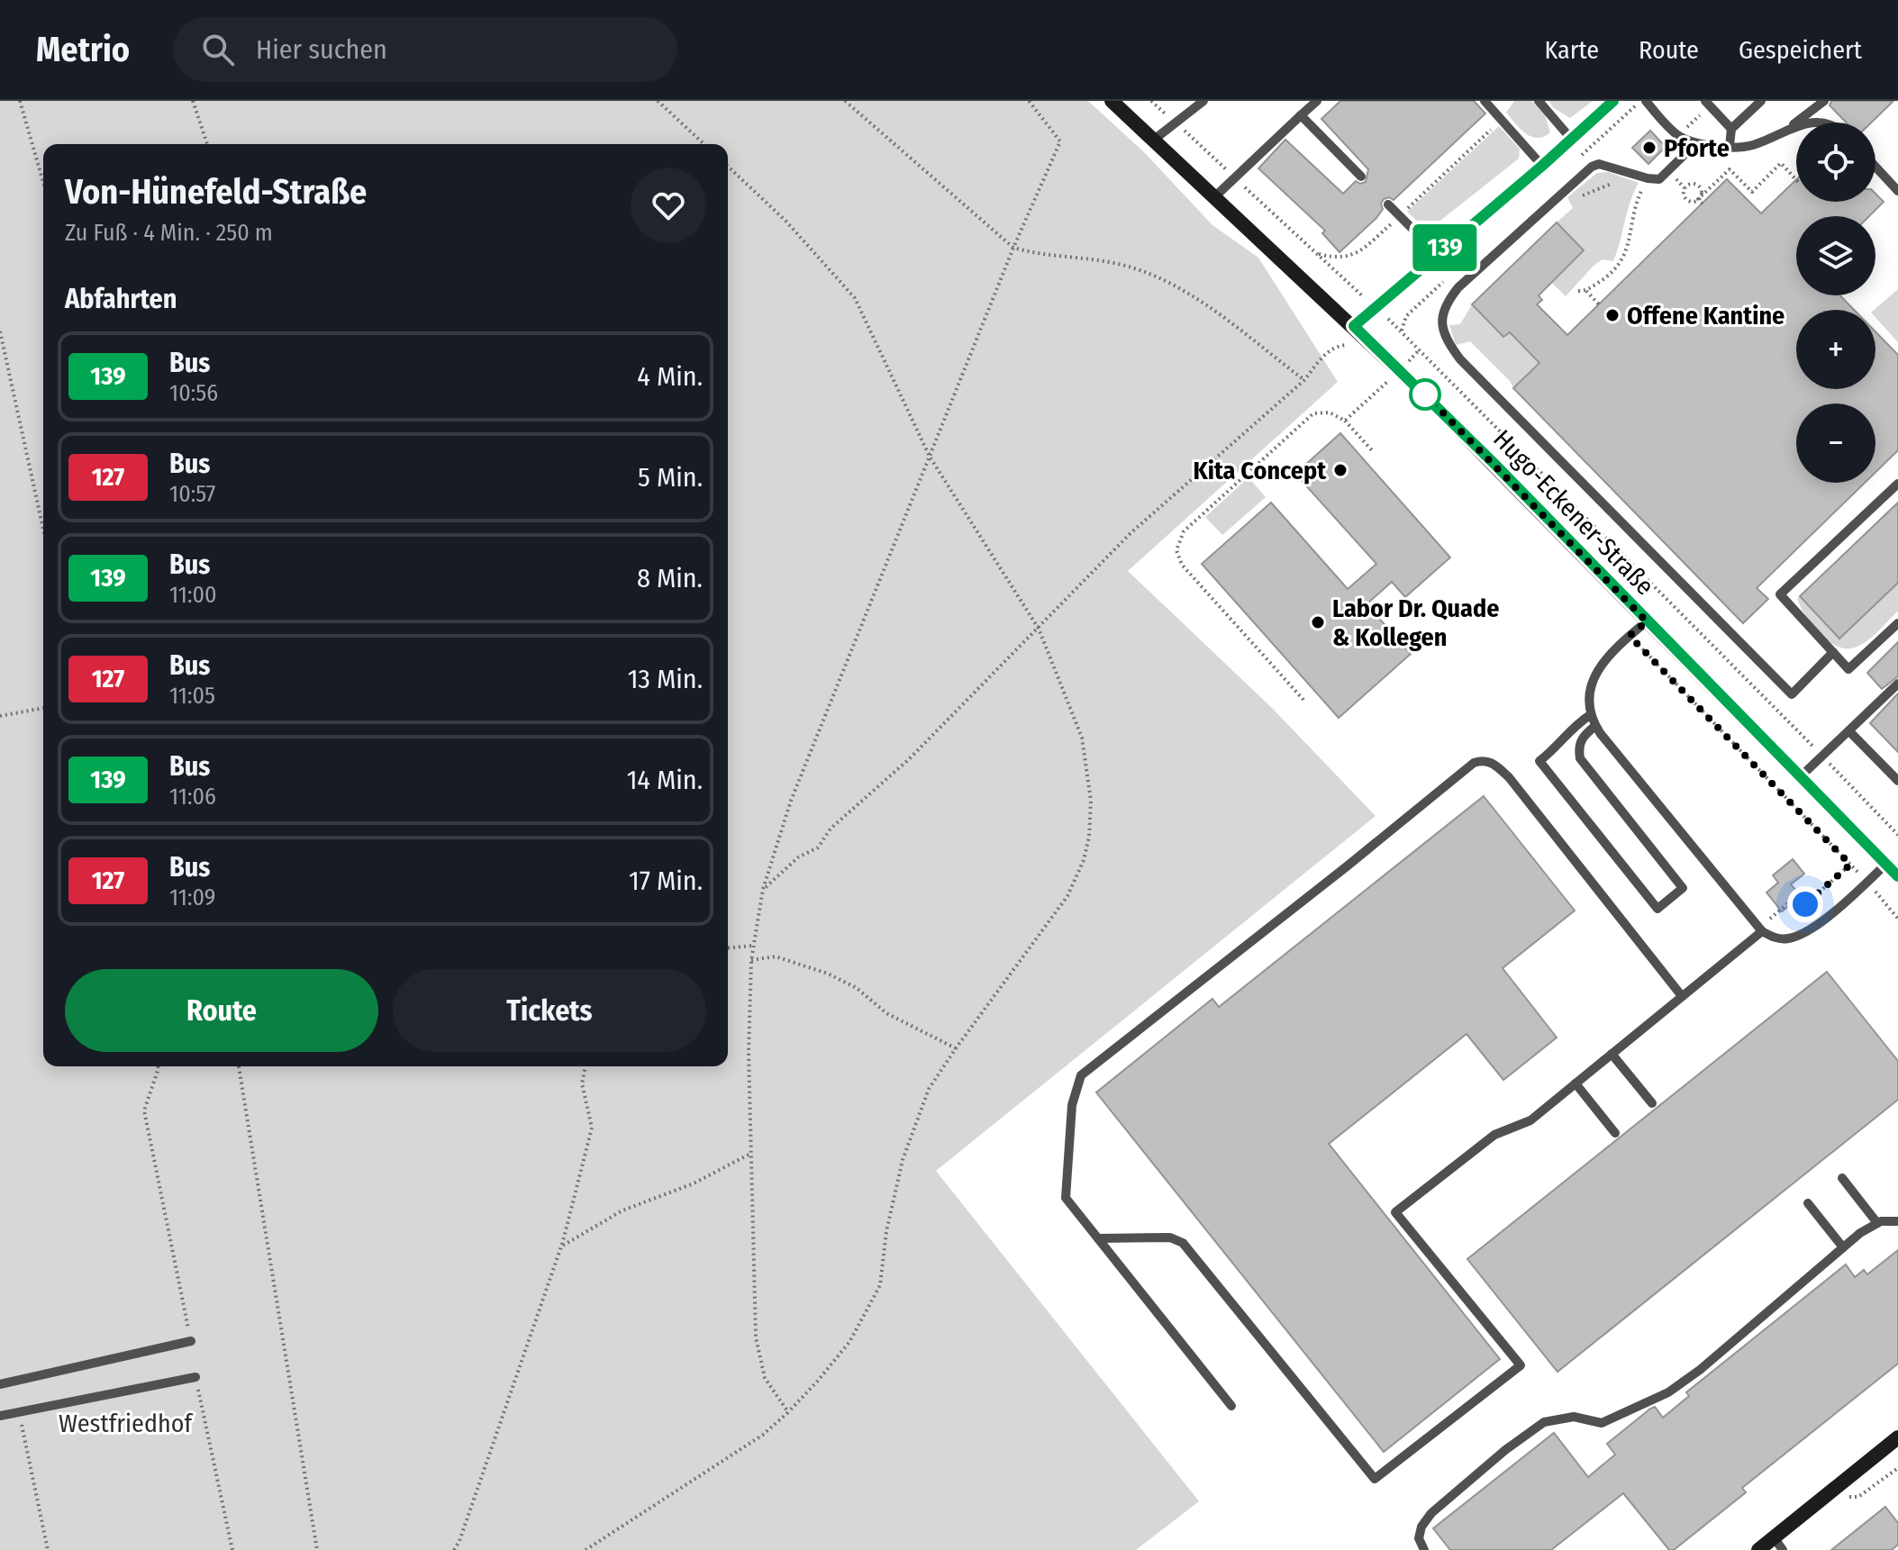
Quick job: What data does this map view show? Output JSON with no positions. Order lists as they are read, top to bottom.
{
  "streets": {
    "main road": ["Hugo-Eckener-Straße"]
  },
  "parks": ["Westfriedhof"],
  "places": [
    "Pforte",
    "Offene Kantine",
    "Kita Concept",
    "Labor Dr. Quade & Kollegen"
  ],
  "lines": ["bus line 139"],
  "page": {
    "header": "Metrio",
    "search": "Hier suchen",
    "nav": ["Karte", "Route", "Gespeichert"],
    "on_map": "139",
    "map_buttons": ["+", "−"],
    "heading": [
      ["Von-Hünefeld-Straße", "Zu Fuß · 4 Min. · 250 m"],
      "Abfahrten"
    ],
    "list": [
      {
        "mark": "139",
        "name": "Bus",
        "note": "10:56",
        "value": "4 Min."
      },
      {
        "mark": "127",
        "name": "Bus",
        "note": "10:57",
        "value": "5 Min."
      },
      {
        "mark": "139",
        "name": "Bus",
        "note": "11:00",
        "value": "8 Min."
      },
      {
        "mark": "127",
        "name": "Bus",
        "note": "11:05",
        "value": "13 Min."
      },
      {
        "mark": "139",
        "name": "Bus",
        "note": "11:06",
        "value": "14 Min."
      },
      {
        "mark": "127",
        "name": "Bus",
        "note": "11:09",
        "value": "17 Min."
      }
    ],
    "buttons": ["Route", "Tickets"]
  }
}
